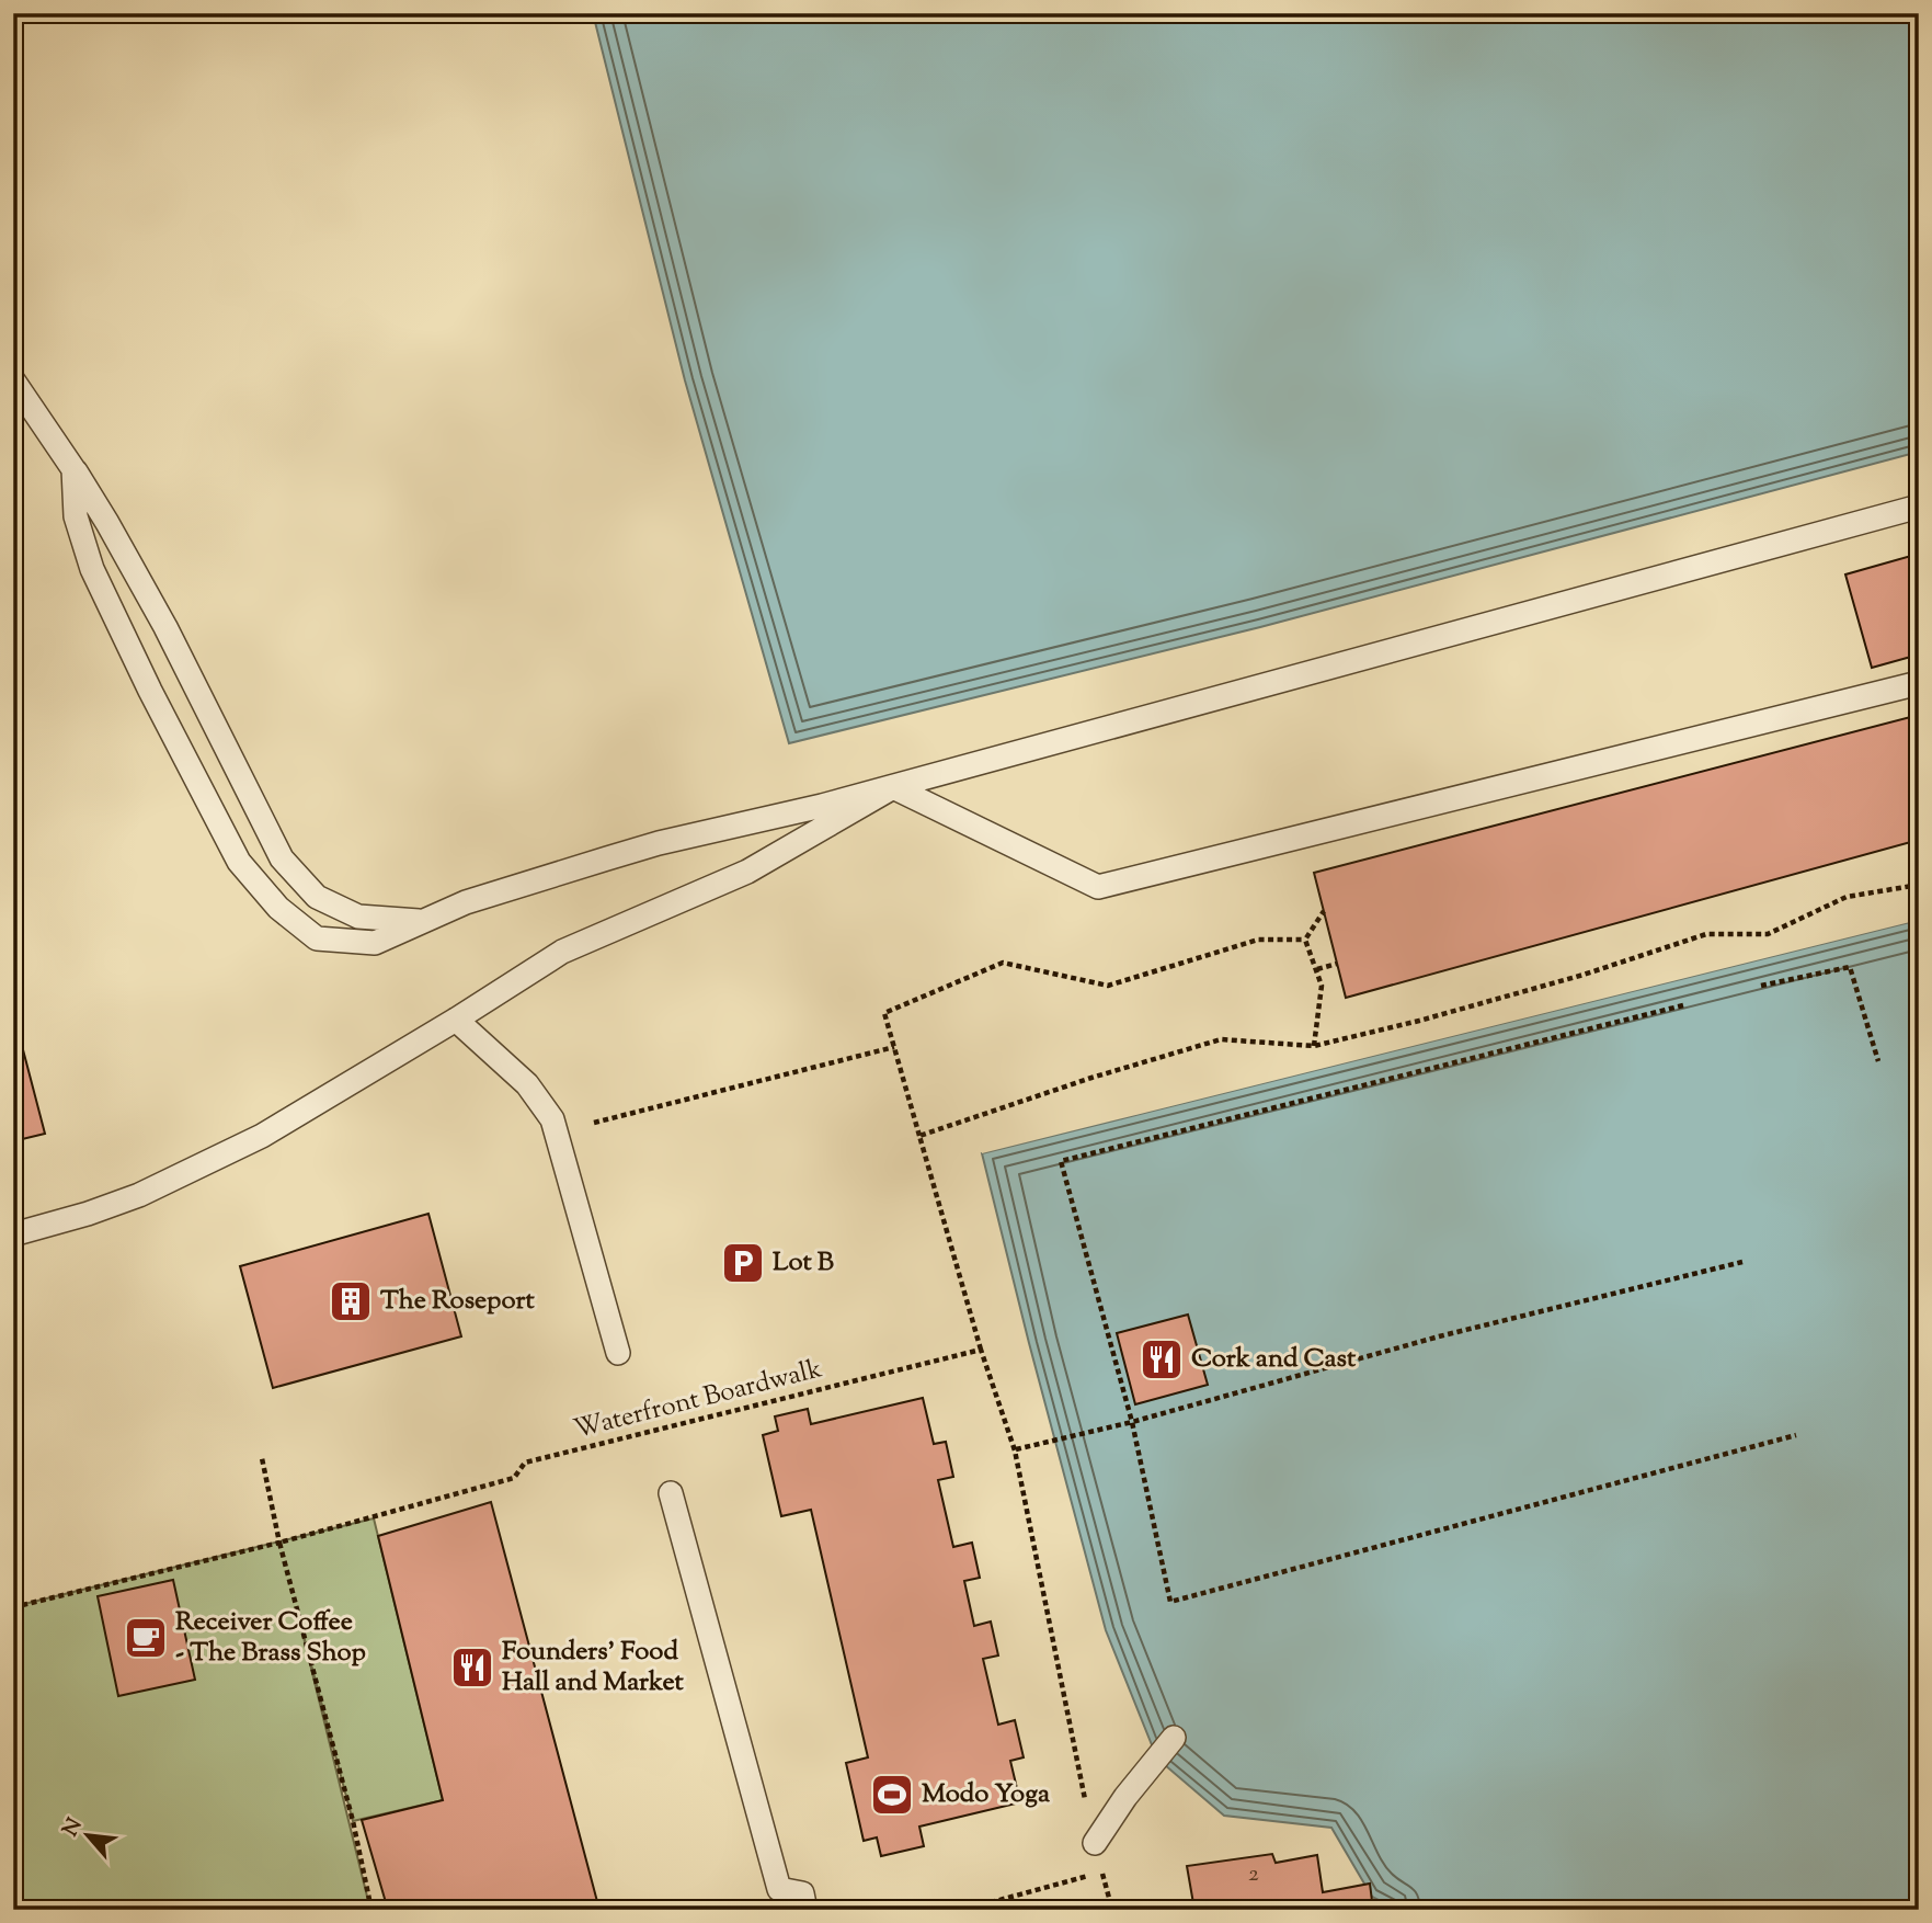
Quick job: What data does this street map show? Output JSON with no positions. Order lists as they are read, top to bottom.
{
  "streets": {
    "path": ["Waterfront Boardwalk"]
  },
  "places": {
    "parking": ["Lot B"],
    "building": ["The Roseport"],
    "restaurant": ["Cork and Cast", "Founders’ Food Hall and Market"],
    "cafe": ["Receiver Coffee - The Brass Shop"],
    "sports": ["Modo Yoga"]
  },
  "house_numbers": ["2"],
  "north": "top left"
}
